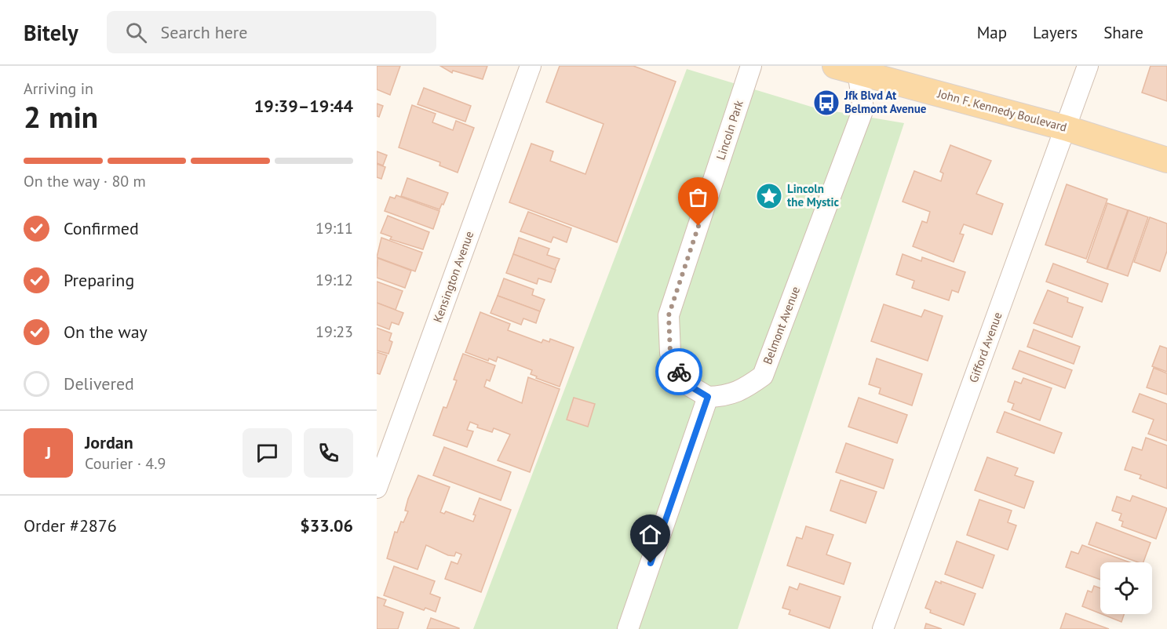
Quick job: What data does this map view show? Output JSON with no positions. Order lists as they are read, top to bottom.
{
  "streets": {
    "main road": ["John F. Kennedy Boulevard"],
    "street": [
      "Lincoln Park",
      "Kensington Avenue",
      "Belmont Avenue",
      "Gifford Avenue"
    ]
  },
  "crossings": [
    ["John F. Kennedy Boulevard", "Belmont Avenue"],
    ["John F. Kennedy Boulevard", "Gifford Avenue"],
    ["Lincoln Park", "Belmont Avenue"]
  ],
  "places": {
    "bus stop": ["Jfk Blvd At Belmont Avenue"],
    "place": ["Lincoln the Mystic"]
  },
  "page": {
    "header": "Bitely",
    "search": "Search here",
    "nav": ["Map", "Layers", "Share"],
    "heading": ["2 min", "Arriving in", "19:39–19:44"],
    "panel": [
      "Jordan",
      "Courier · 4.9",
      "Order #2876",
      "$33.06"
    ],
    "bar": "On the way · 80 m",
    "list": [
      ["Confirmed", "19:11"],
      ["Preparing", "19:12"],
      ["On the way", "19:23"],
      "Delivered"
    ],
    "round": "J"
  }
}
